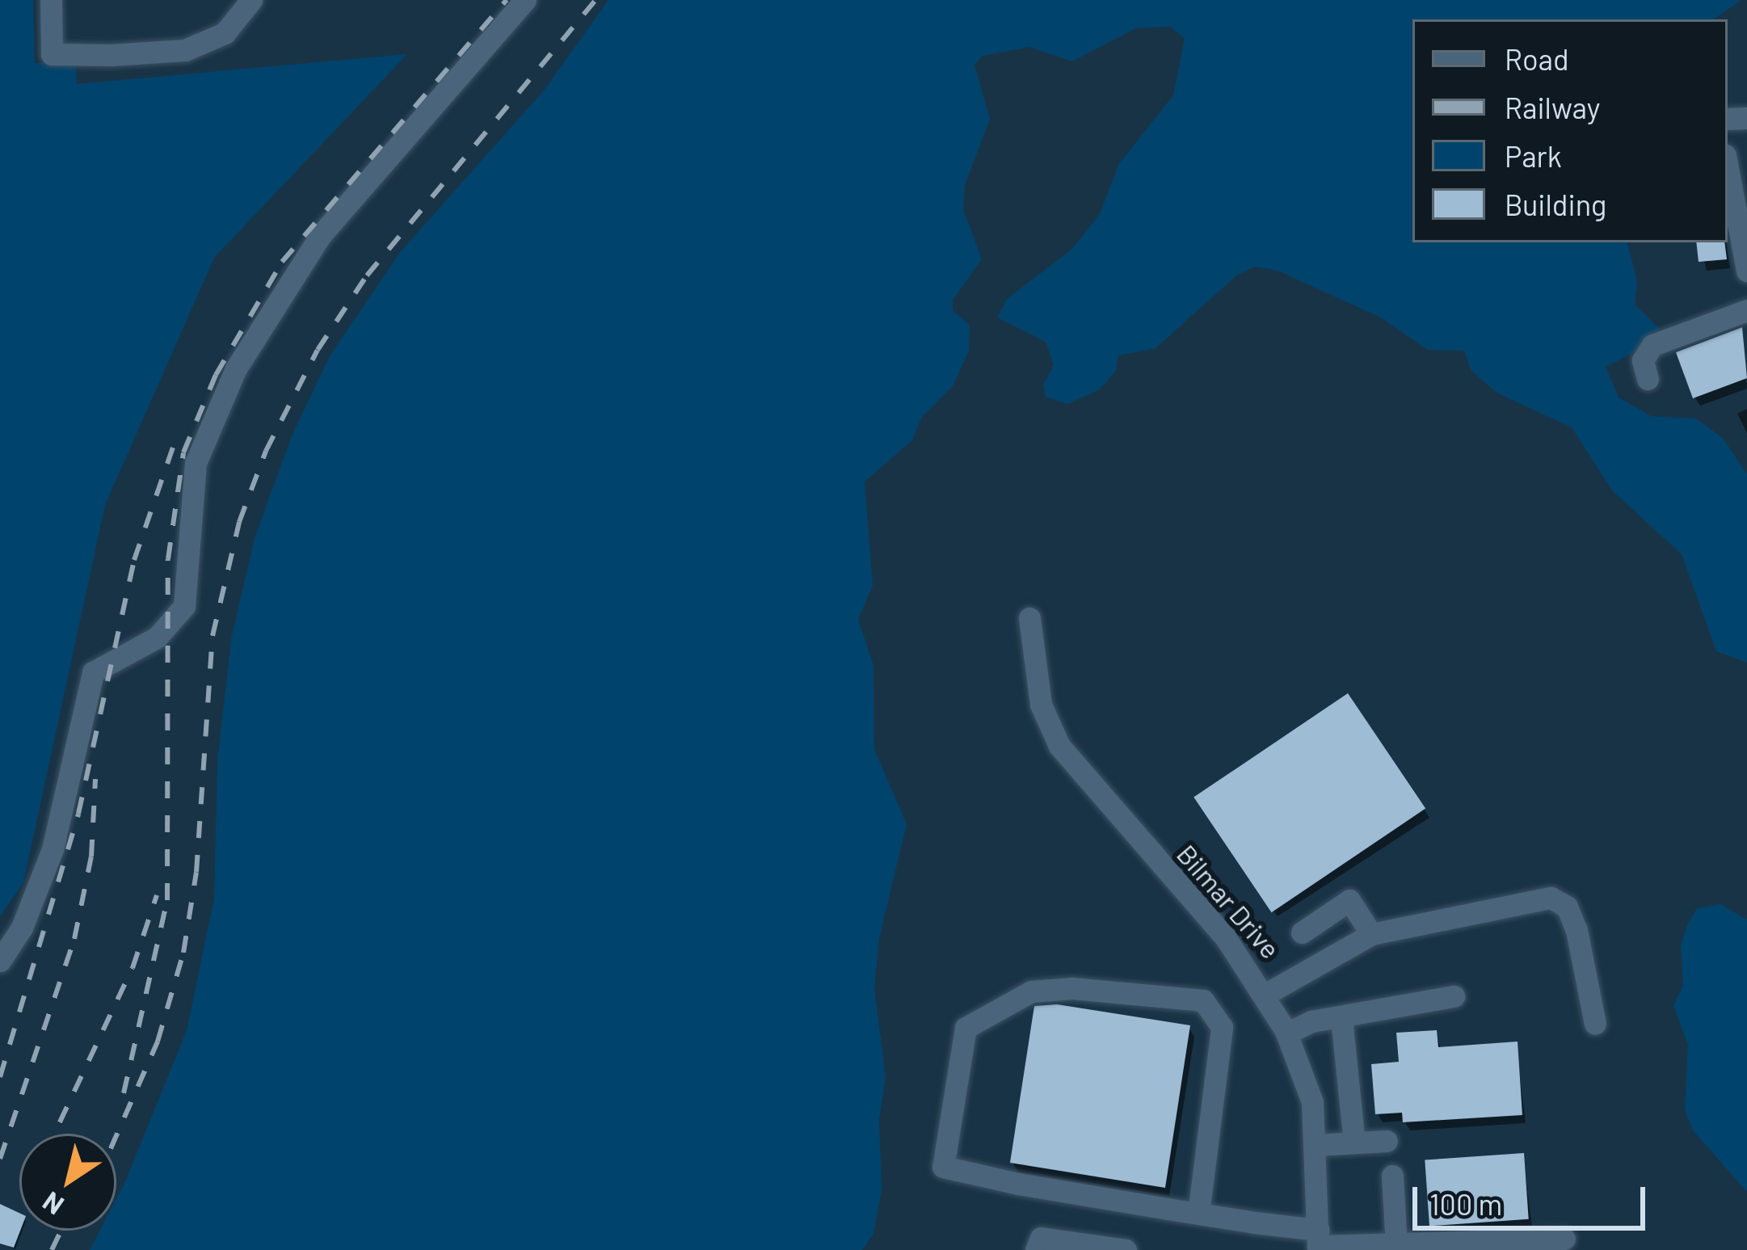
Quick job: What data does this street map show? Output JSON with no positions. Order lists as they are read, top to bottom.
{
  "streets": {
    "street": ["Bilmar Drive"]
  },
  "legend": [
    "Road",
    "Railway",
    "Park",
    "Building"
  ],
  "scale_bar": "100 m",
  "north": "bottom left"
}
